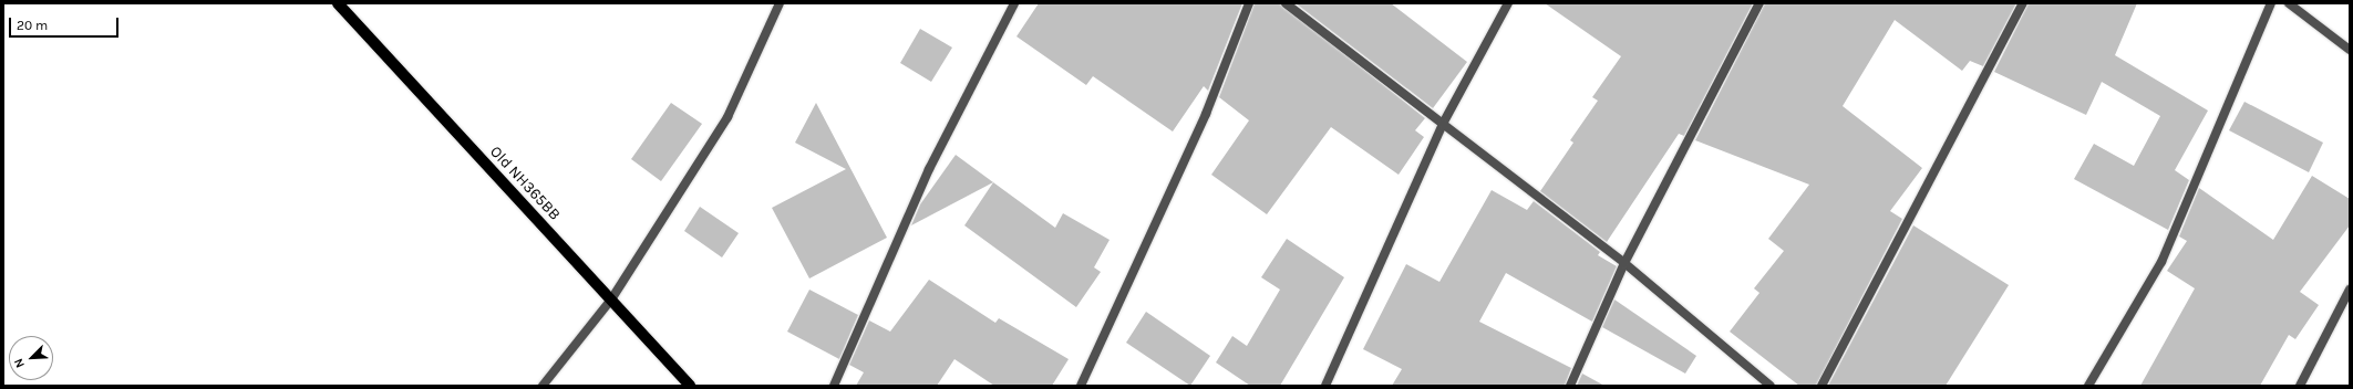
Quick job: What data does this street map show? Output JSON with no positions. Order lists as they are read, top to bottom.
{
  "streets": {
    "main road": ["Old NH365BB"]
  },
  "scale_bar": "20 m",
  "north": "bottom left"
}
